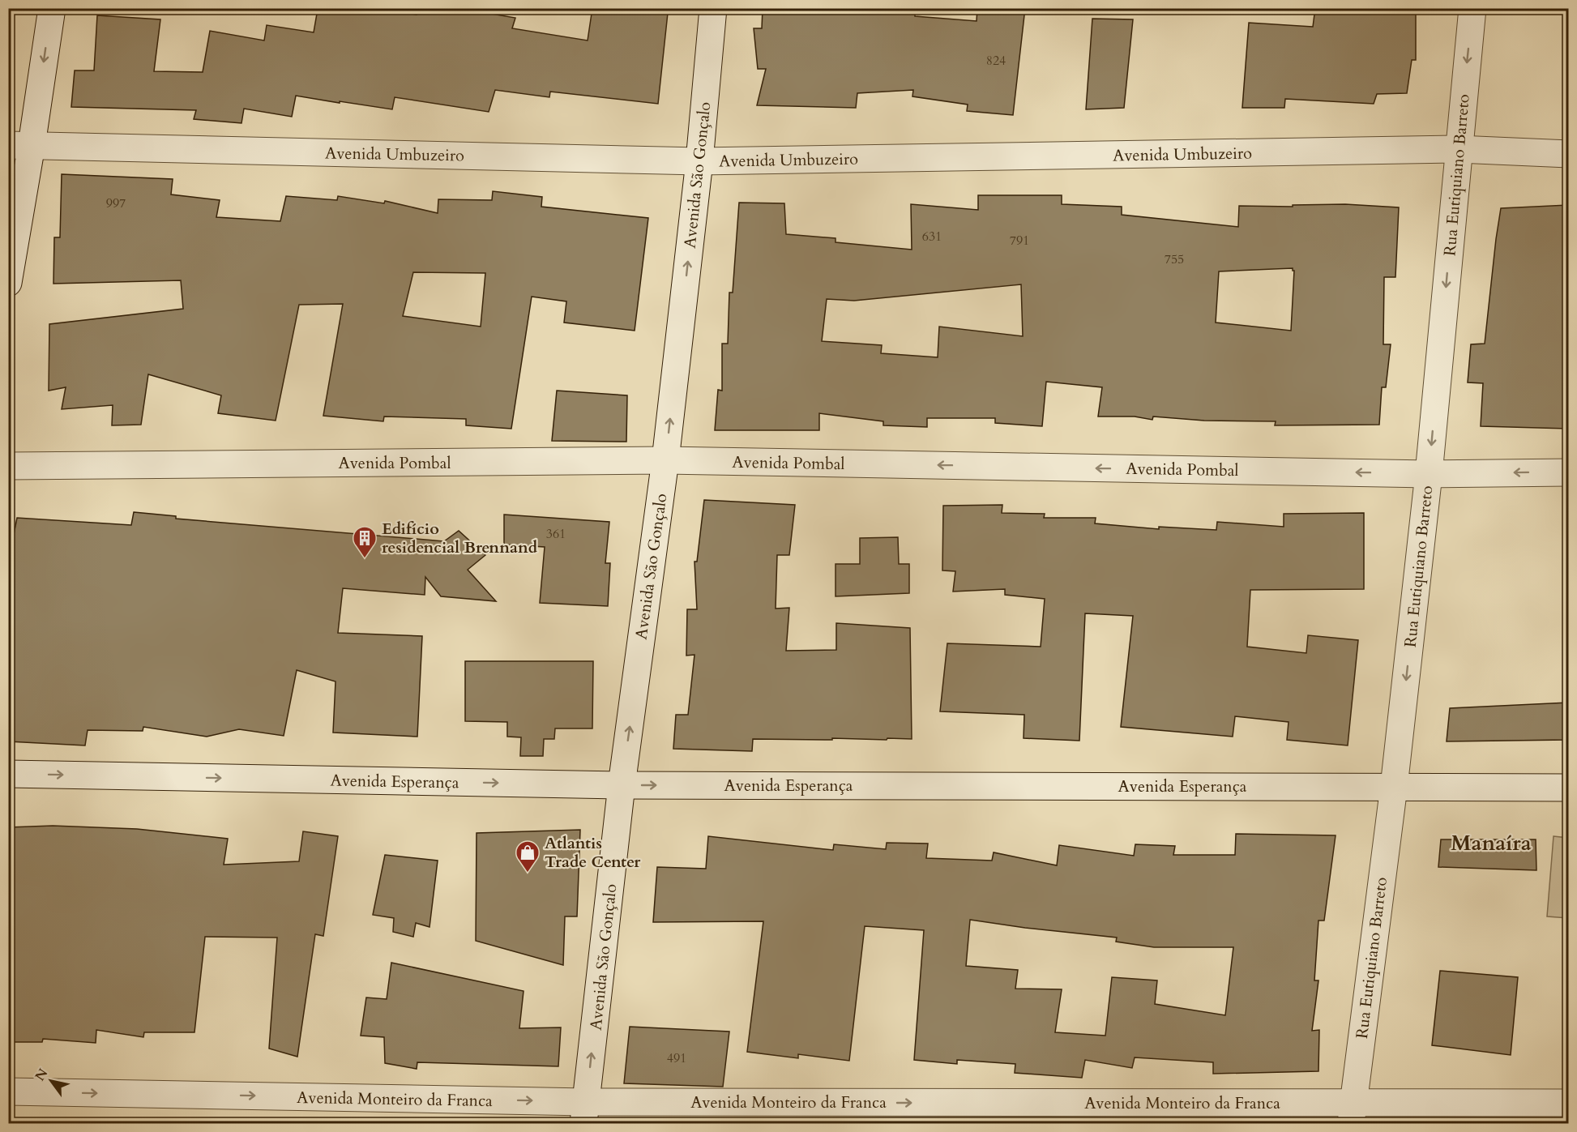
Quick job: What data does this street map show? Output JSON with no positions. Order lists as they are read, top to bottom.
{
  "streets": {
    "street": [
      "Avenida Umbuzeiro",
      "Avenida São Gonçalo",
      "Rua Eutiquiano Barreto",
      "Avenida Pombal",
      "Avenida Esperança",
      "Avenida Monteiro da Franca"
    ]
  },
  "crossings": [
    ["Avenida Umbuzeiro", "Avenida São Gonçalo"],
    ["Avenida Umbuzeiro", "Rua Eutiquiano Barreto"],
    ["Avenida São Gonçalo", "Avenida Pombal"],
    ["Avenida São Gonçalo", "Avenida Esperança"],
    ["Avenida São Gonçalo", "Avenida Monteiro da Franca"],
    ["Rua Eutiquiano Barreto", "Avenida Pombal"],
    ["Rua Eutiquiano Barreto", "Avenida Esperança"],
    ["Rua Eutiquiano Barreto", "Avenida Monteiro da Franca"]
  ],
  "one_way": [
    "Avenida São Gonçalo",
    "Rua Eutiquiano Barreto",
    "Avenida Pombal",
    "Avenida Esperança",
    "Avenida Monteiro da Franca"
  ],
  "districts": ["Manaíra"],
  "places": {
    "building": ["Edifício residencial Brennand"],
    "shop": ["Atlantis Trade Center"]
  },
  "house_numbers": [
    "824",
    "997",
    "631",
    "791",
    "755",
    "361",
    "491"
  ],
  "north": "top left"
}
